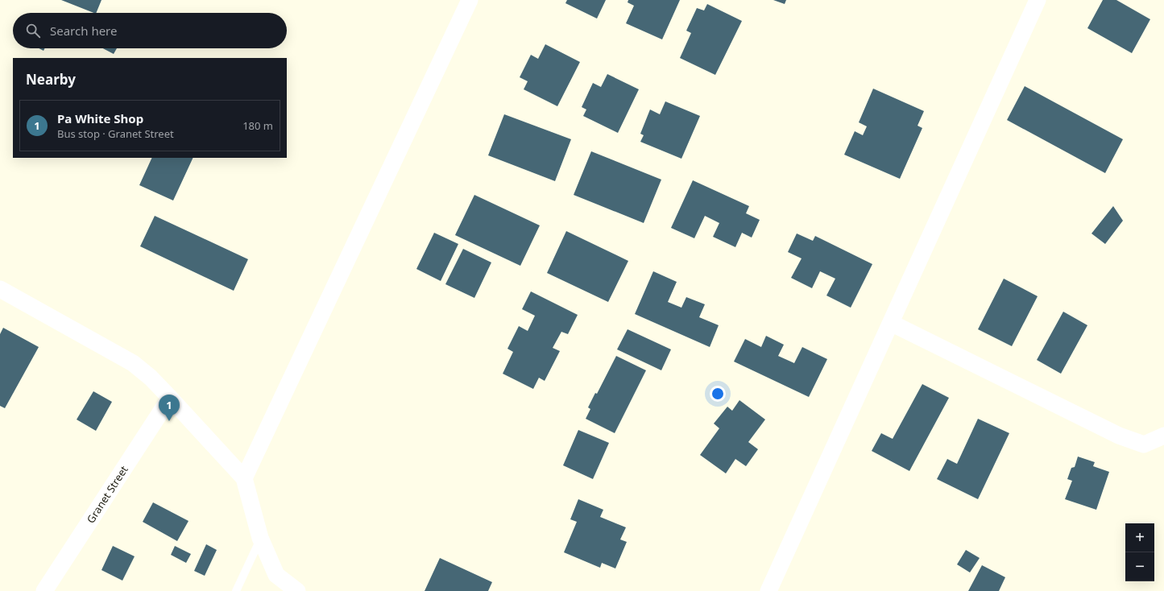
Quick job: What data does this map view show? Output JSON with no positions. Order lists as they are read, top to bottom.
{
  "streets": {
    "street": ["Granet Street"]
  },
  "page": {
    "search": "Search here",
    "heading": "Nearby",
    "list": [
      {
        "mark": "1",
        "name": "Pa White Shop",
        "note": "Bus stop · Granet Street",
        "value": "180 m"
      }
    ],
    "pins": "1",
    "map_buttons": ["+", "−"]
  }
}
